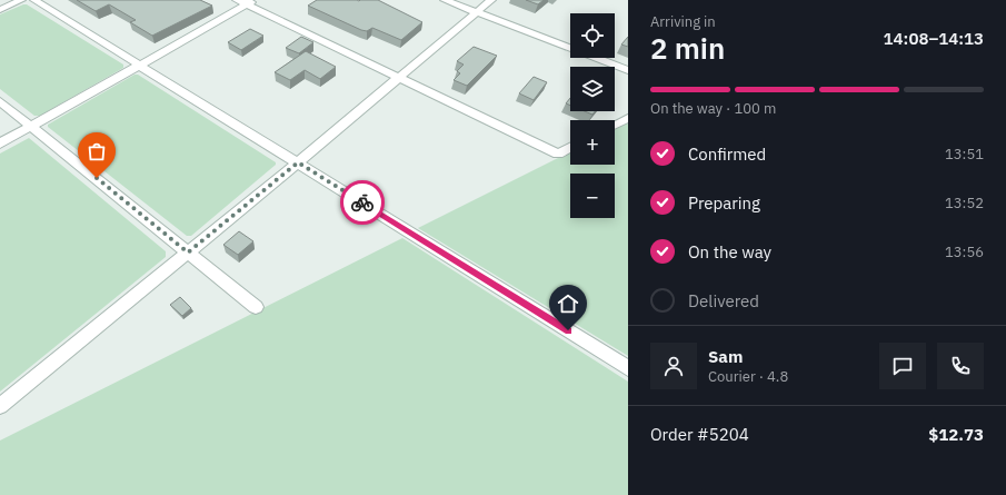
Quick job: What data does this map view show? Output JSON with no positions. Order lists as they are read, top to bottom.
{
  "page": {
    "heading": ["2 min", "Arriving in", "14:08–14:13"],
    "panel": [
      "Sam",
      "Courier · 4.8",
      "Order #5204",
      "$12.73"
    ],
    "map_buttons": ["+", "−"],
    "bar": "On the way · 100 m",
    "list": [
      ["Confirmed", "13:51"],
      ["Preparing", "13:52"],
      ["On the way", "13:56"],
      "Delivered"
    ]
  }
}
